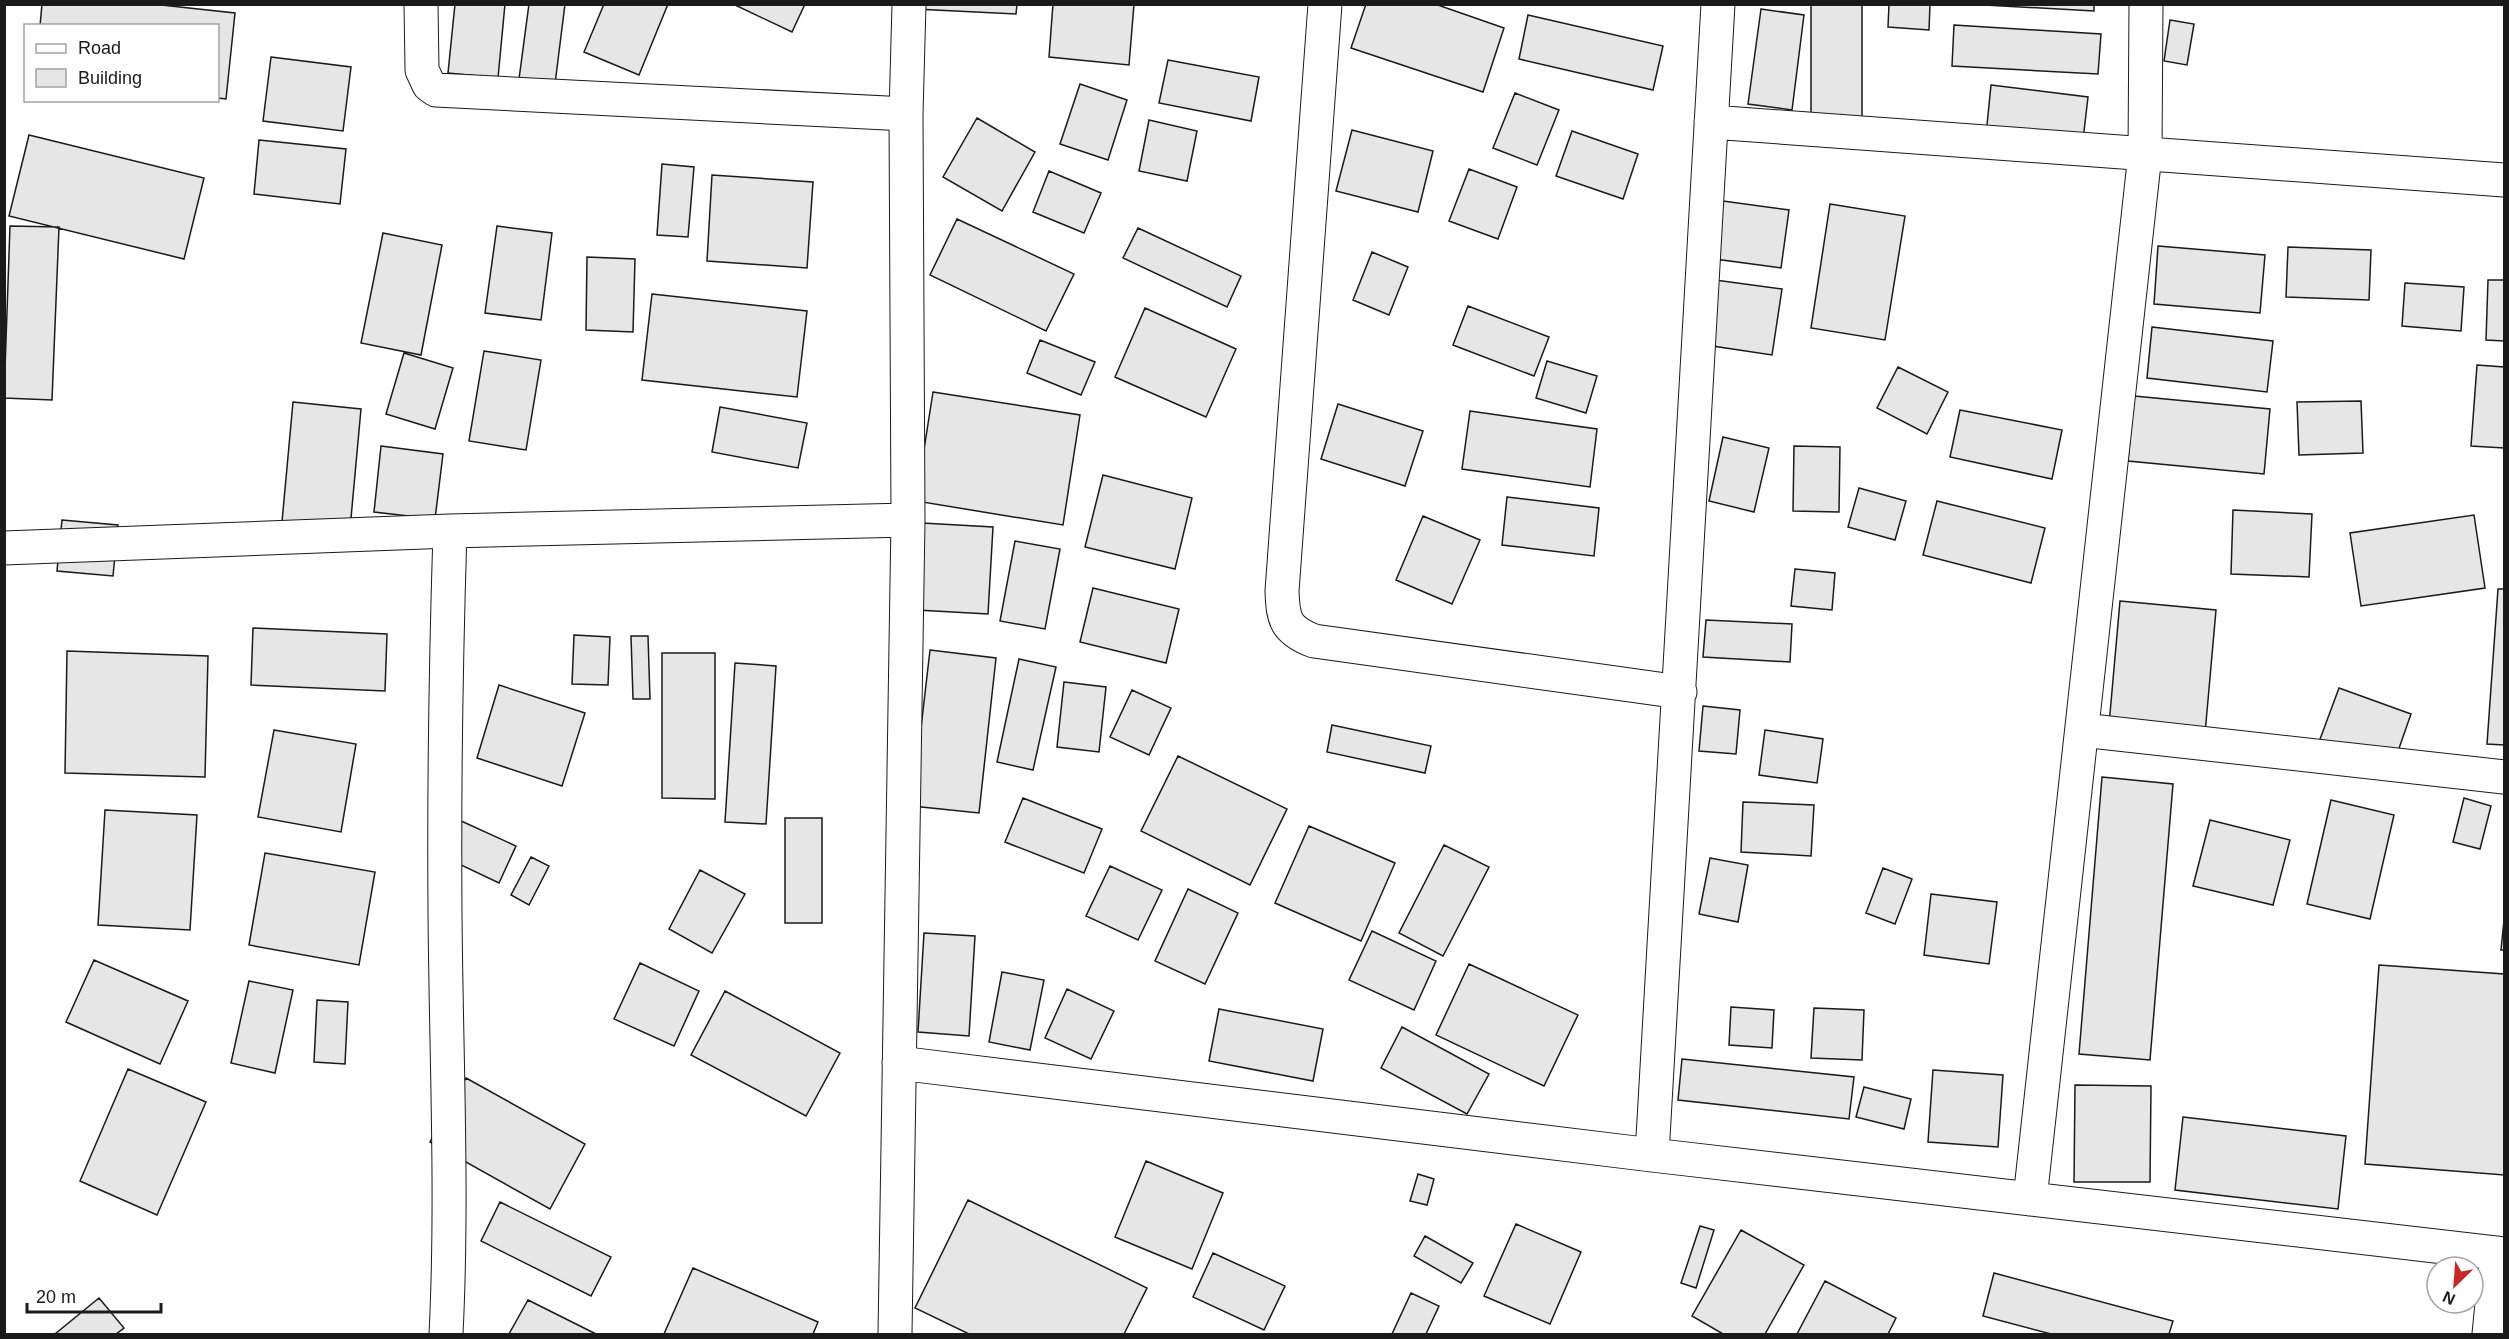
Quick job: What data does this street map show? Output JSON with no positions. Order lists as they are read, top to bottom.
{
  "legend": ["Road", "Building"],
  "scale_bar": "20 m",
  "north": "bottom left"
}
